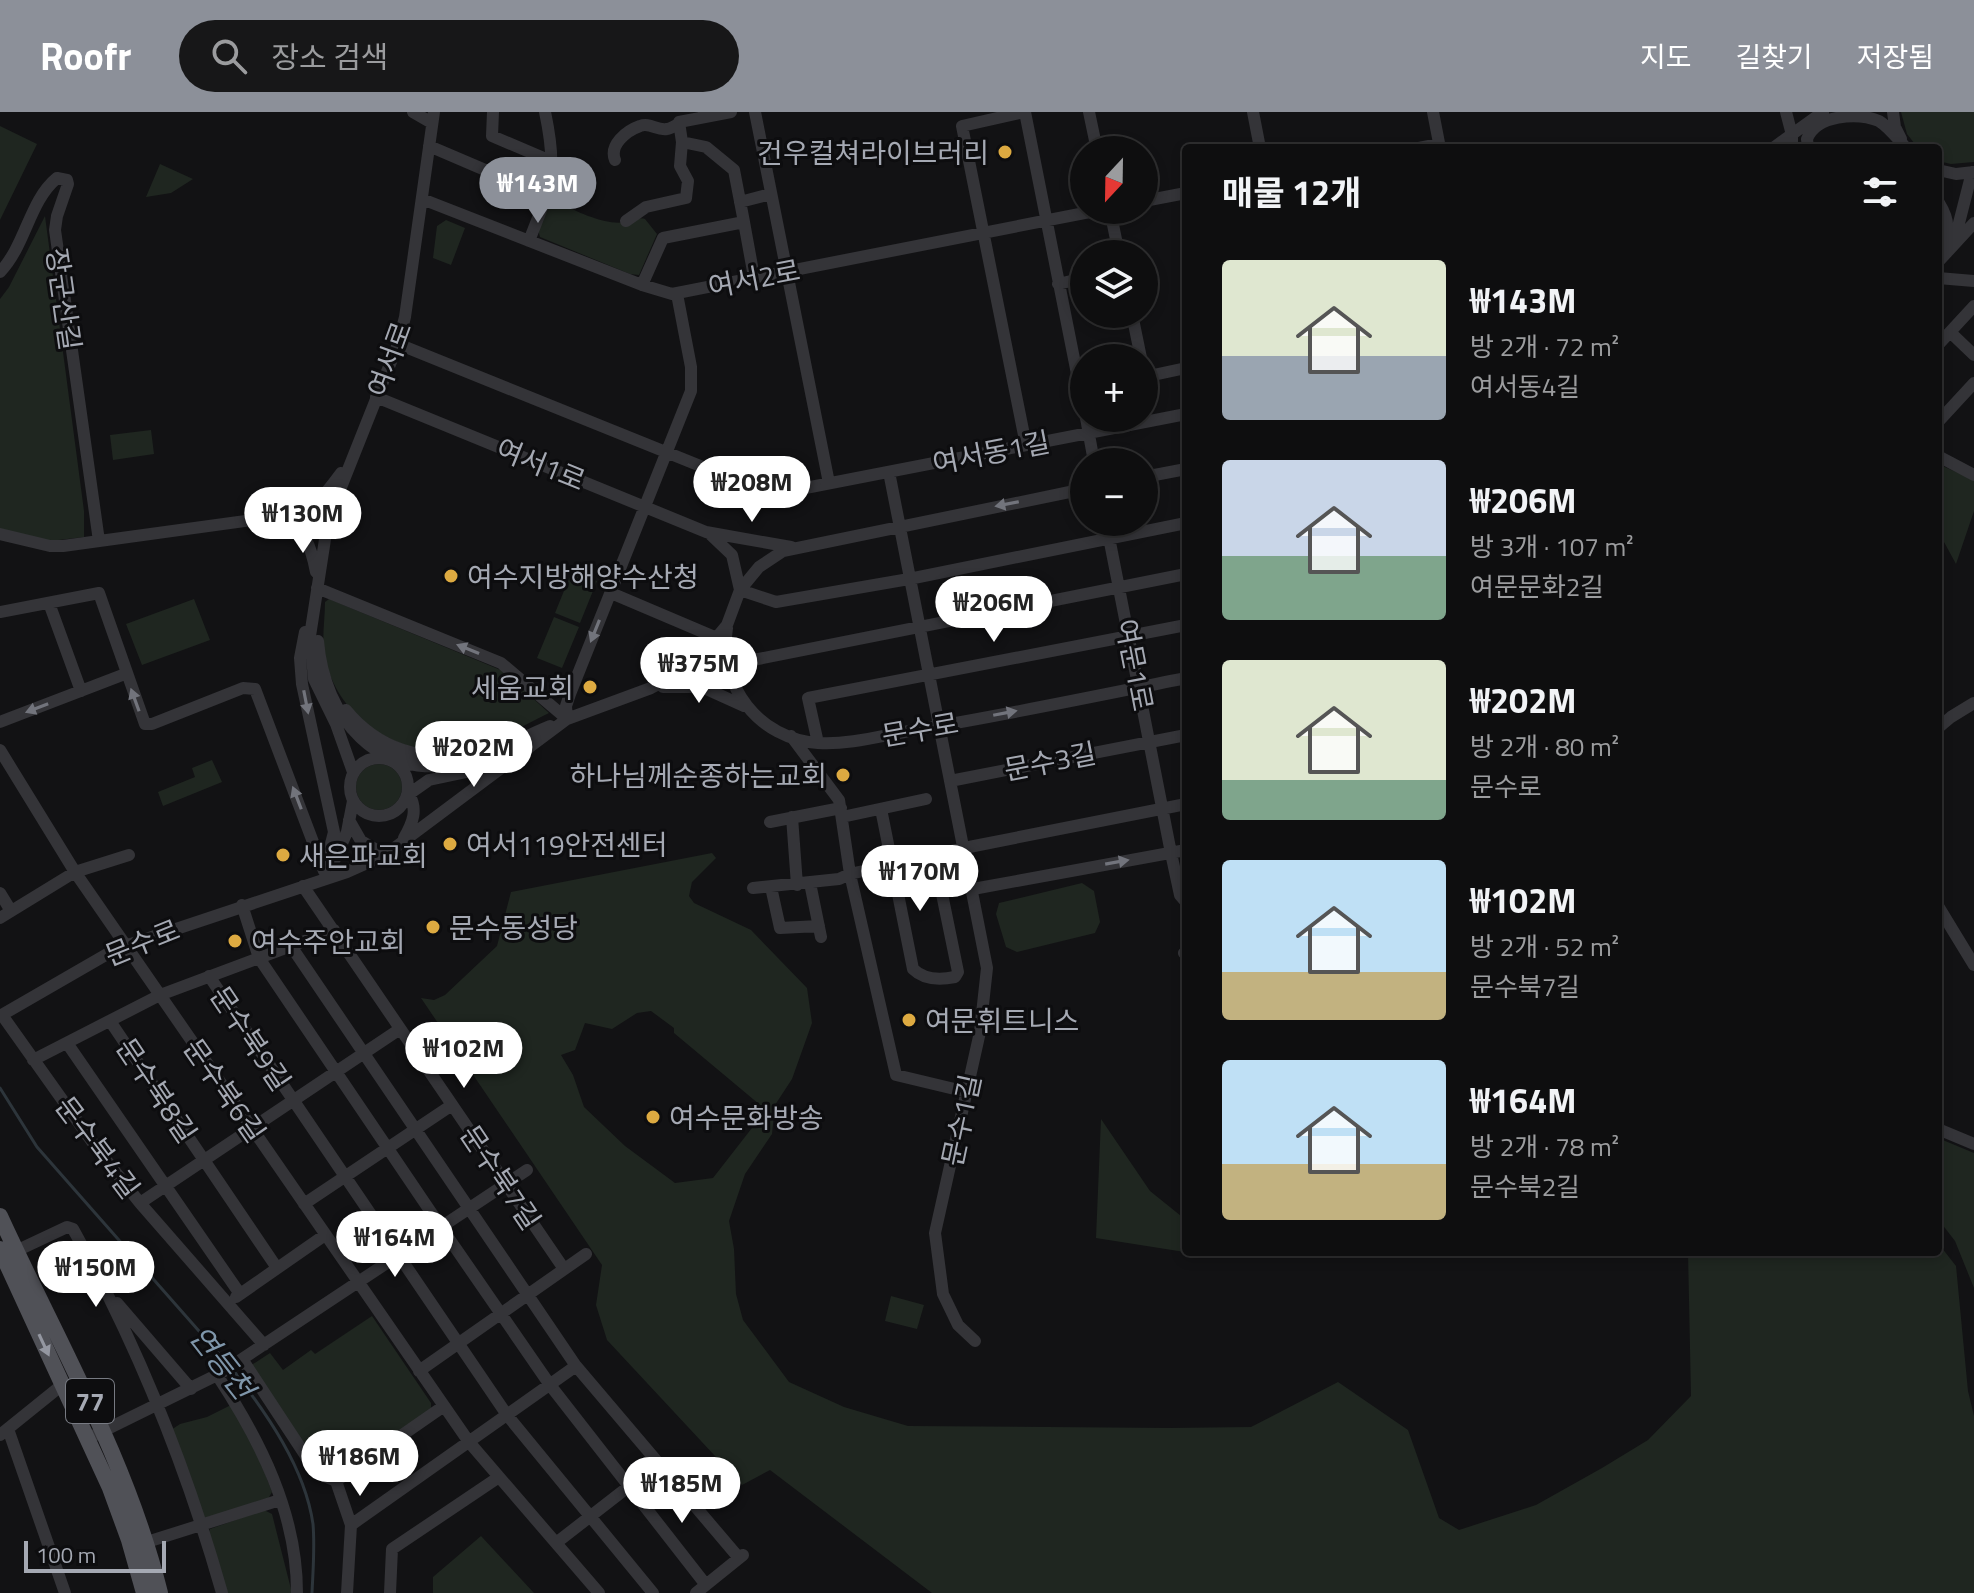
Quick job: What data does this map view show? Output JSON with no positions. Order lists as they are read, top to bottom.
{
  "streets": {
    "main road": ["77"],
    "street": [
      "여서2로",
      "장군산길",
      "여서로",
      "여서동1길",
      "여서1로",
      "여문1로",
      "문수로",
      "문수3길",
      "문수북9길",
      "문수북8길",
      "문수북6길",
      "문수1길",
      "문수북4길",
      "문수북7길"
    ]
  },
  "crossings": [
    ["여서2로", "여서로"],
    ["여서로", "여서동1길"],
    ["여서로", "여서1로"],
    ["여문1로", "문수로"],
    ["여문1로", "문수3길"],
    ["문수로", "문수북6길"],
    ["문수로", "문수1길"],
    ["문수로", "문수북4길"],
    ["문수로", "문수북7길"],
    ["문수3길", "문수1길"],
    ["문수북9길", "문수북8길"],
    ["문수북9길", "문수북6길"],
    ["문수북9길", "문수북7길"],
    ["문수북8길", "문수북6길"],
    ["문수북8길", "문수북4길"]
  ],
  "water": ["연등천"],
  "places": [
    "건우컬쳐라이브러리",
    "여수지방해양수산청",
    "세움교회",
    "하나님께순종하는교회",
    "여서119안전센터",
    "새은파교회",
    "문수동성당",
    "여수주안교회",
    "여문휘트니스",
    "여수문화방송"
  ],
  "scale_bar": "100 m",
  "north": "bottom",
  "page": {
    "header": "Roofr",
    "search": "장소 검색",
    "nav": ["지도", "길찾기", "저장됨"],
    "map_buttons": ["+", "−"],
    "heading": "매물 12개",
    "price": [
      "₩143M",
      "₩208M",
      "₩130M",
      "₩206M",
      "₩375M",
      "₩202M",
      "₩170M",
      "₩102M",
      "₩164M",
      "₩150M",
      "₩186M",
      "₩185M"
    ],
    "list": [
      {
        "name": "₩143M",
        "note": "방 2개 · 72 m² · 여서동4길"
      },
      {
        "name": "₩206M",
        "note": "방 3개 · 107 m² · 여문문화2길"
      },
      {
        "name": "₩202M",
        "note": "방 2개 · 80 m² · 문수로"
      },
      {
        "name": "₩102M",
        "note": "방 2개 · 52 m² · 문수북7길"
      },
      {
        "name": "₩164M",
        "note": "방 2개 · 78 m² · 문수북2길"
      }
    ],
    "scale": "100 m"
  }
}
